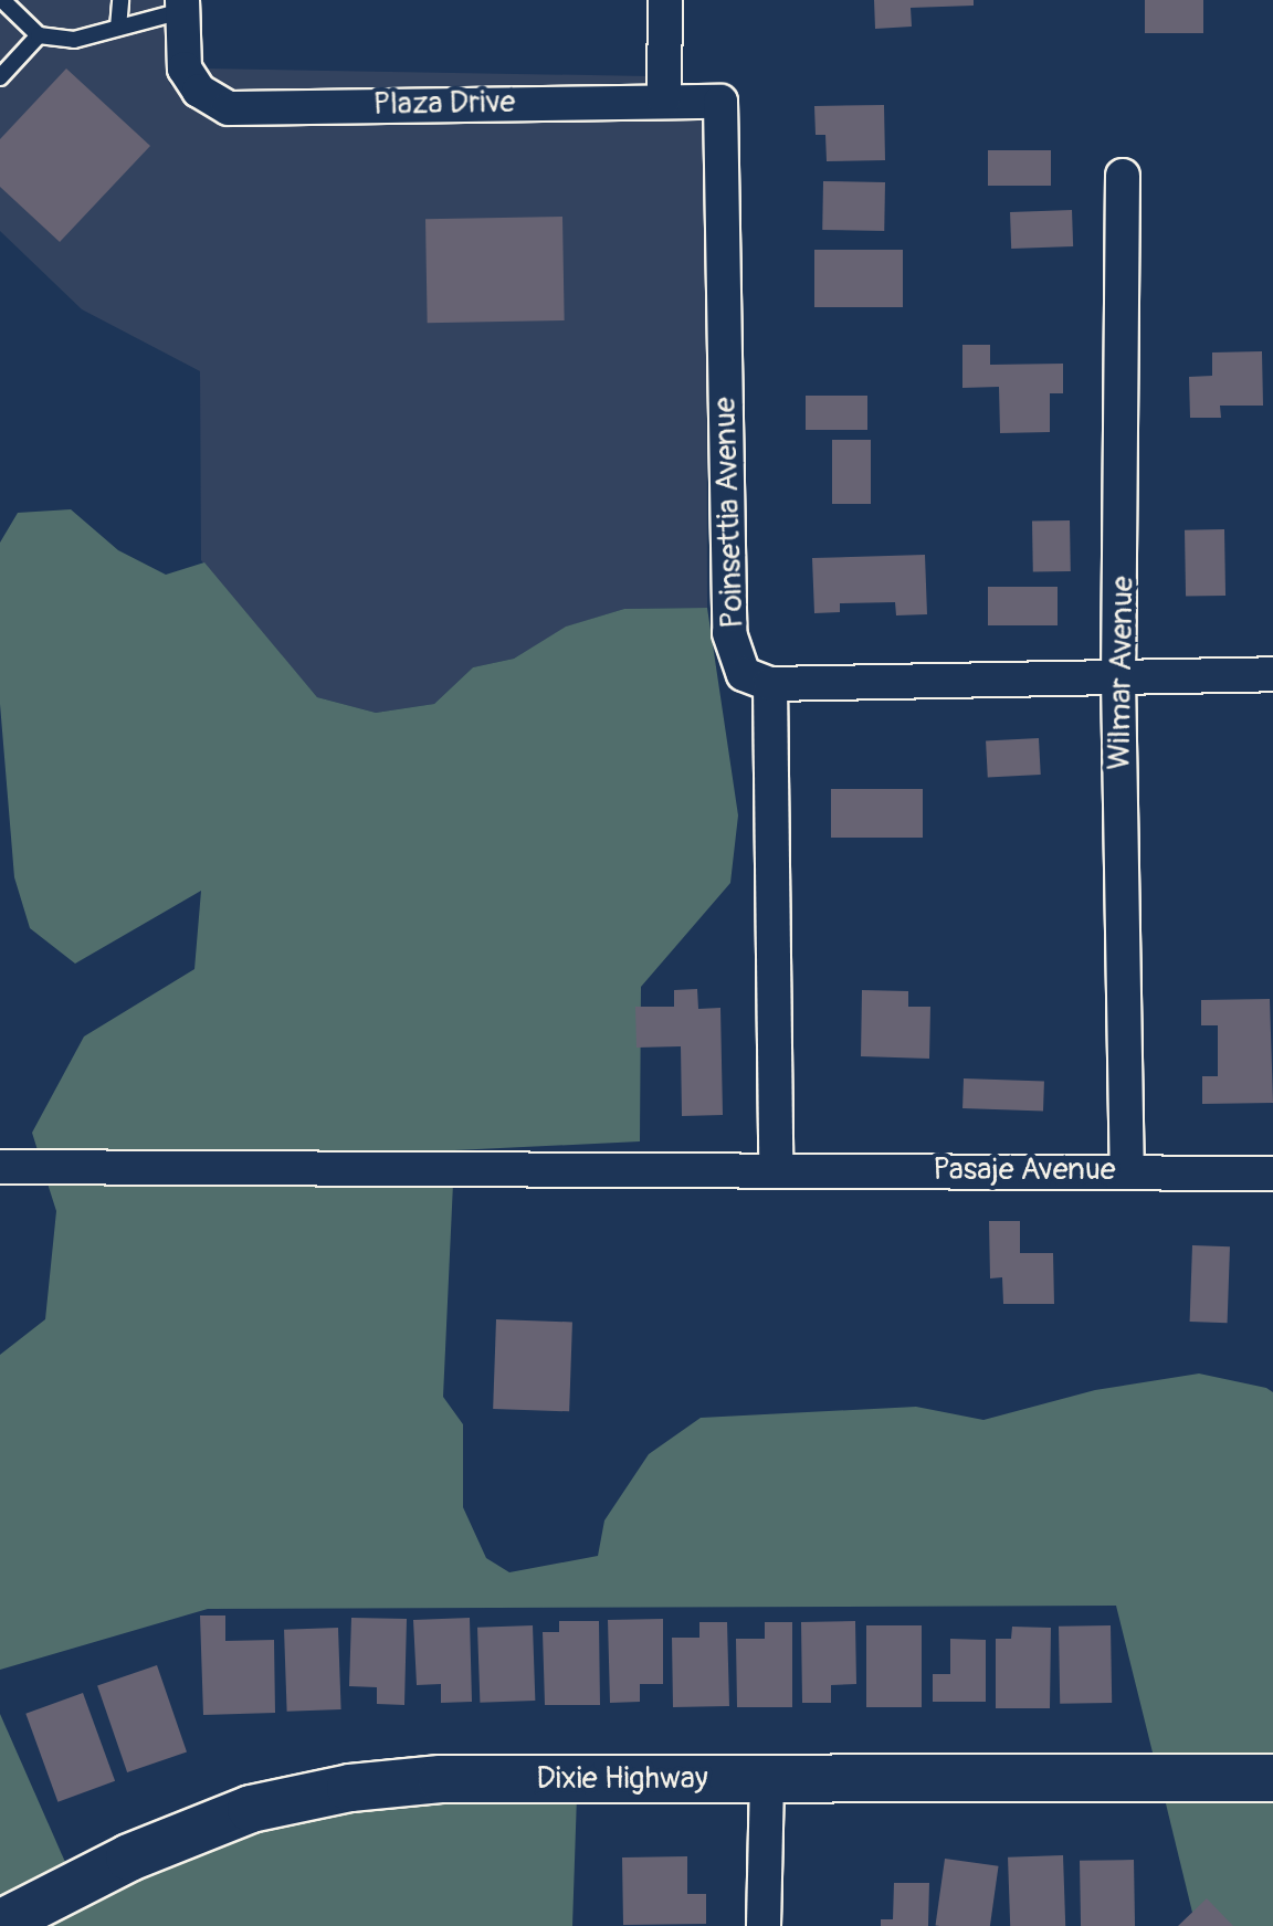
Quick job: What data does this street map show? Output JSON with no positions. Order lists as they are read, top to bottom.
{
  "streets": {
    "street": [
      "Plaza Drive",
      "Poinsettia Avenue",
      "Wilmar Avenue",
      "Pasaje Avenue",
      "Dixie Highway"
    ]
  },
  "crossings": [
    ["Plaza Drive", "Poinsettia Avenue"],
    ["Wilmar Avenue", "Pasaje Avenue"]
  ]
}
